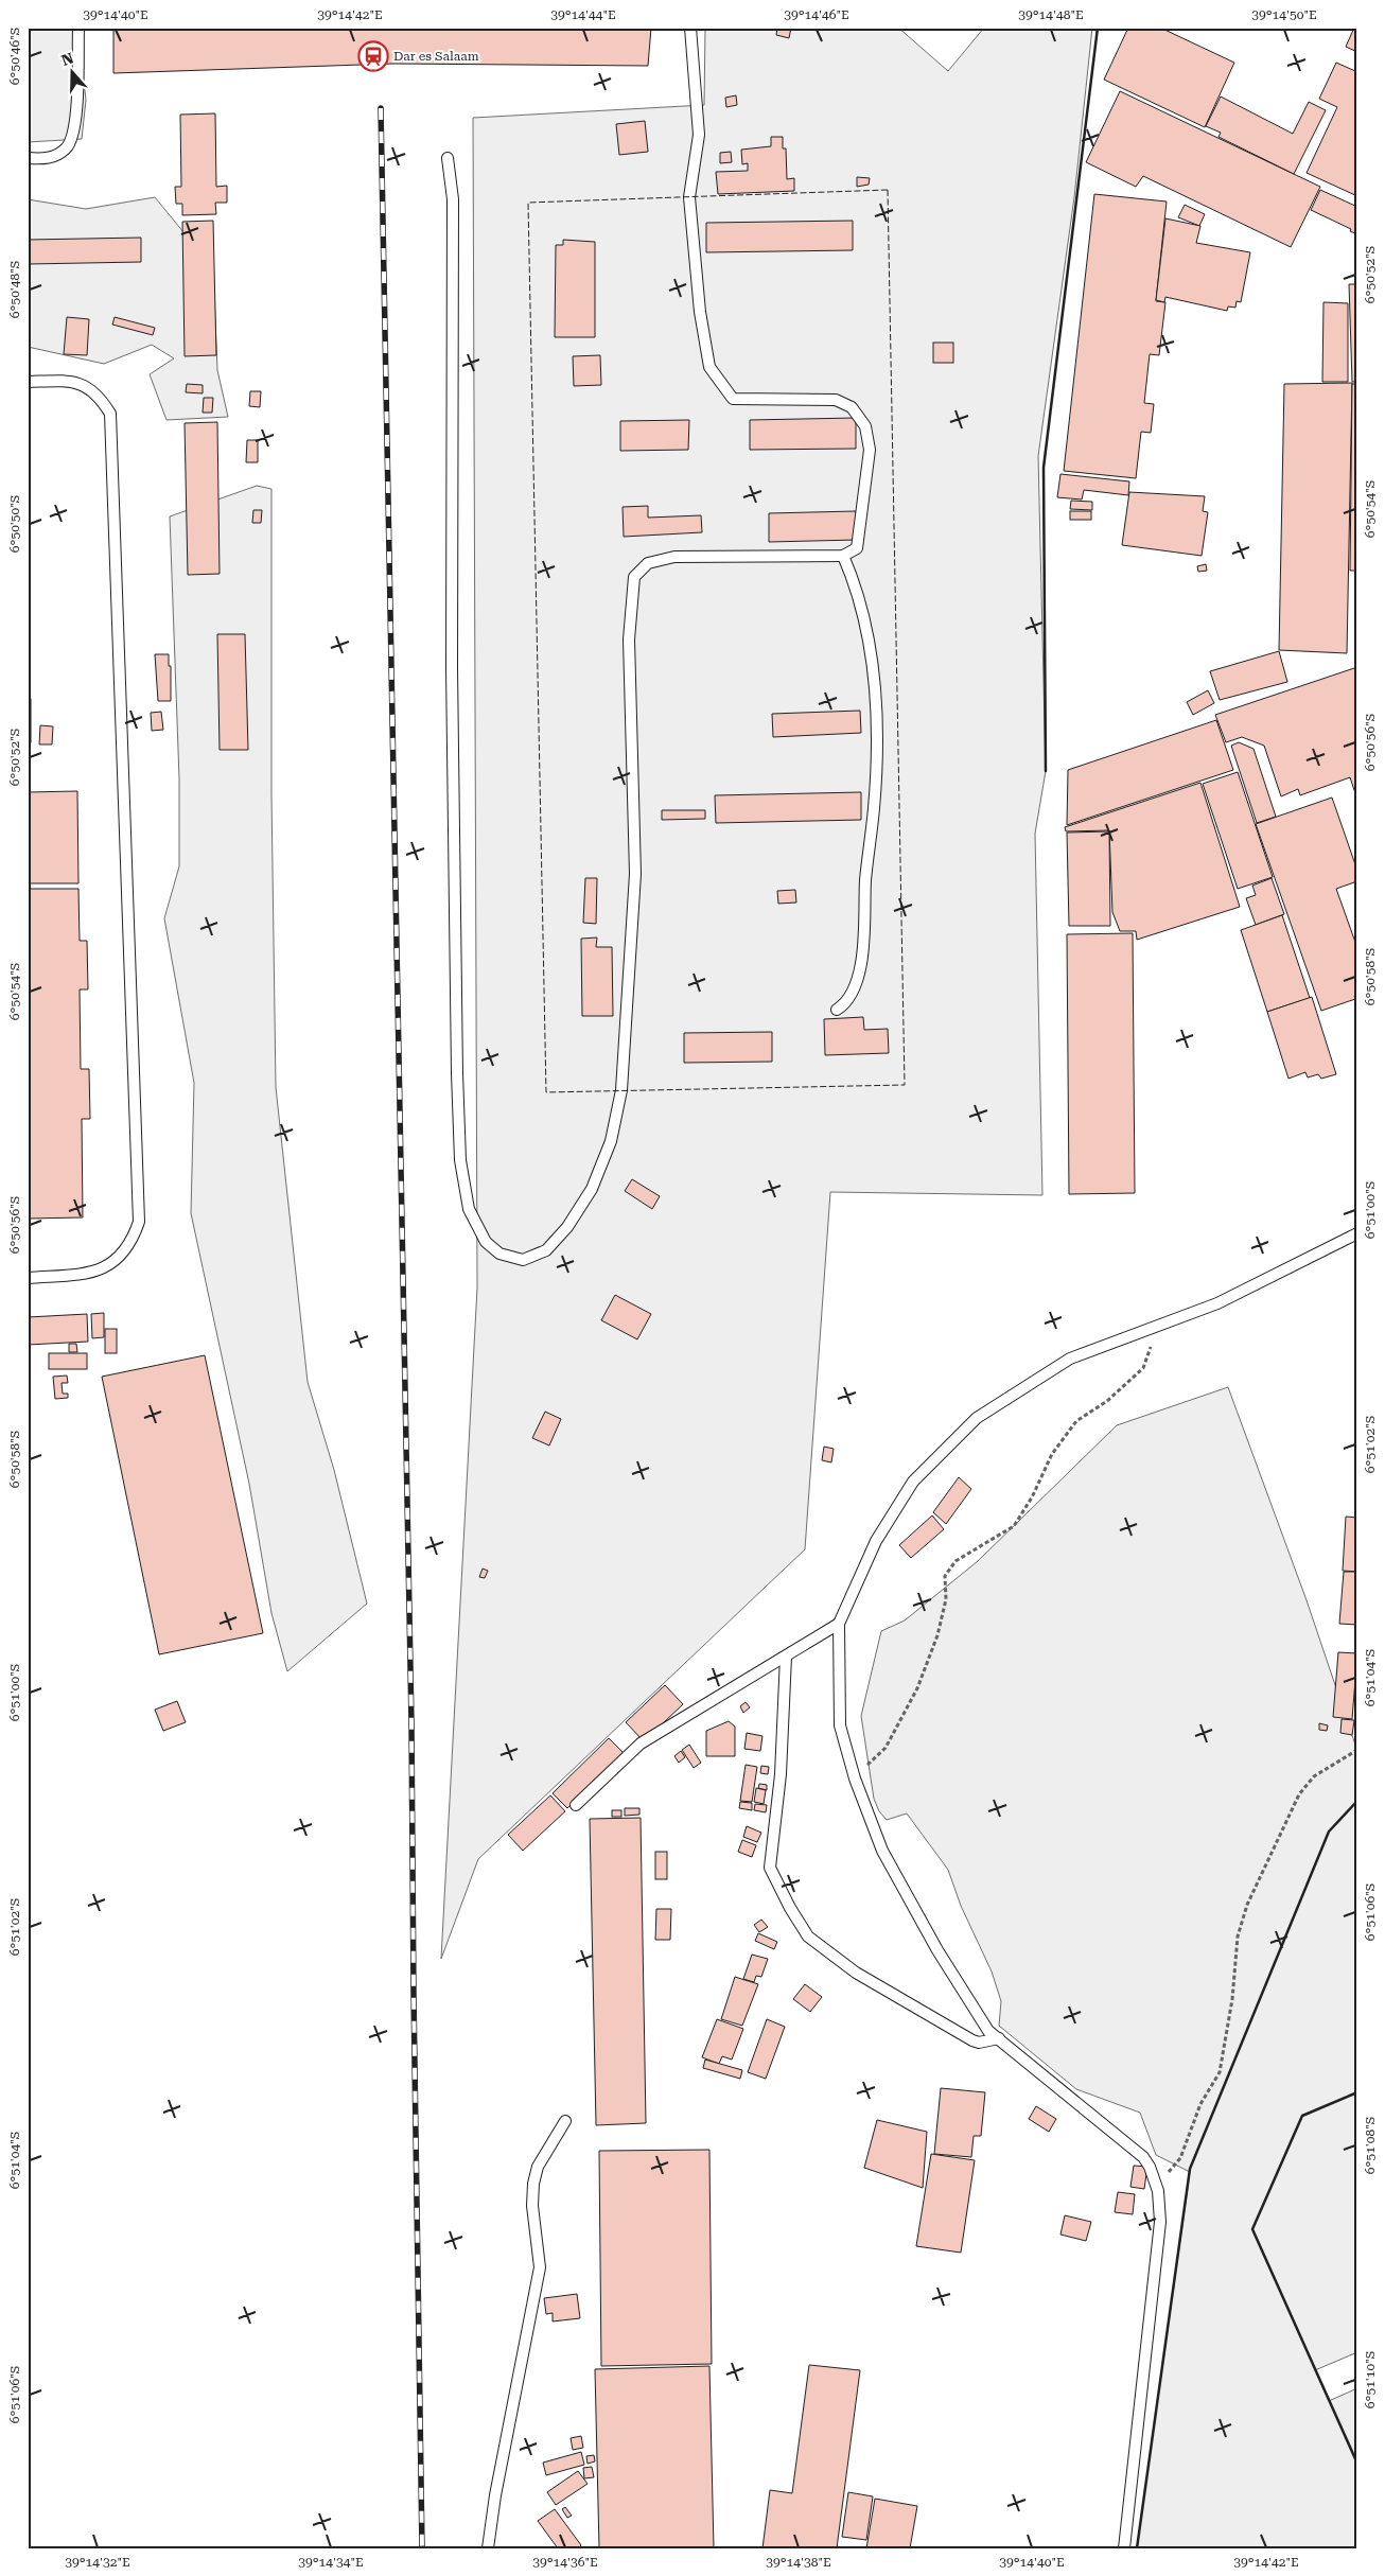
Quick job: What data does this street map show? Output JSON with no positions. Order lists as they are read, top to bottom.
{
  "places": {
    "station": ["Dar es Salaam"]
  },
  "north": "top",
  "coordinates": [
    "39°14'40\"E",
    "39°14'42\"E",
    "39°14'44\"E",
    "39°14'46\"E",
    "39°14'48\"E",
    "39°14'50\"E",
    "6°50'46\"S",
    "6°50'52\"S",
    "6°50'48\"S",
    "6°50'54\"S",
    "6°50'50\"S",
    "6°50'56\"S",
    "6°50'58\"S",
    "6°51'00\"S",
    "6°51'02\"S",
    "6°51'04\"S",
    "6°51'06\"S",
    "6°51'08\"S",
    "6°51'10\"S",
    "39°14'32\"E",
    "39°14'34\"E",
    "39°14'36\"E",
    "39°14'38\"E"
  ]
}
